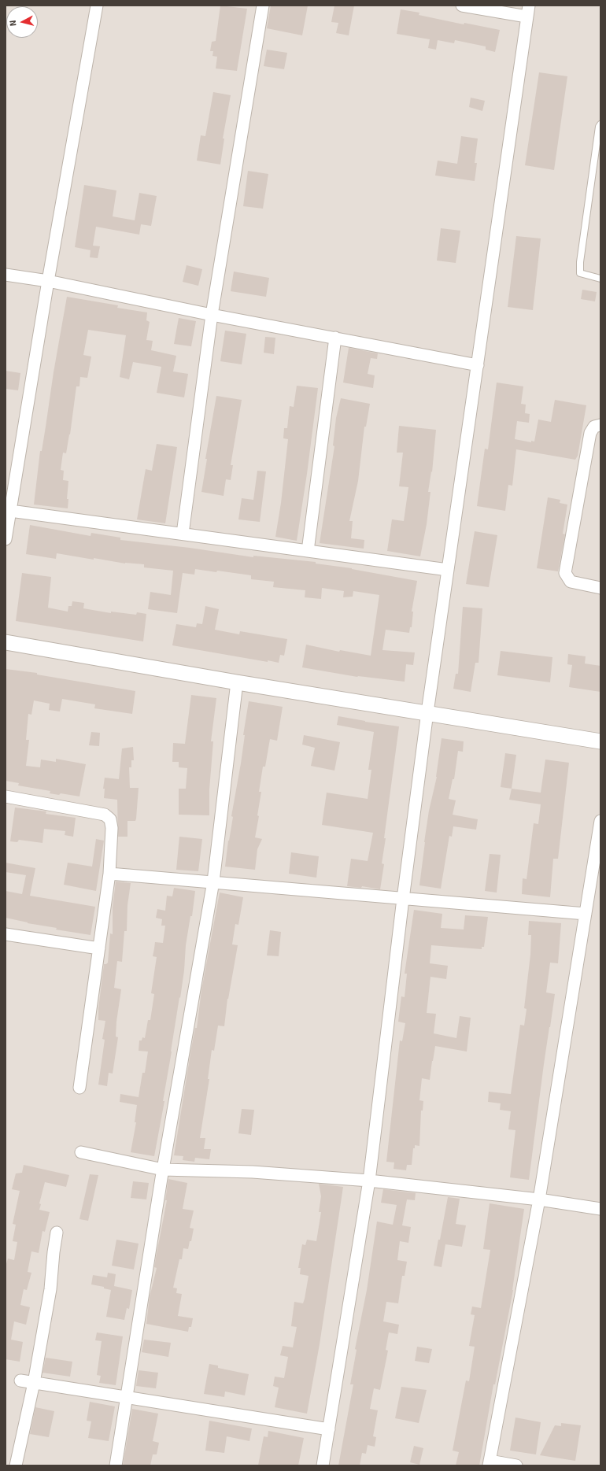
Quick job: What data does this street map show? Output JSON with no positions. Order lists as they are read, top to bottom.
{
  "north": "left"
}
